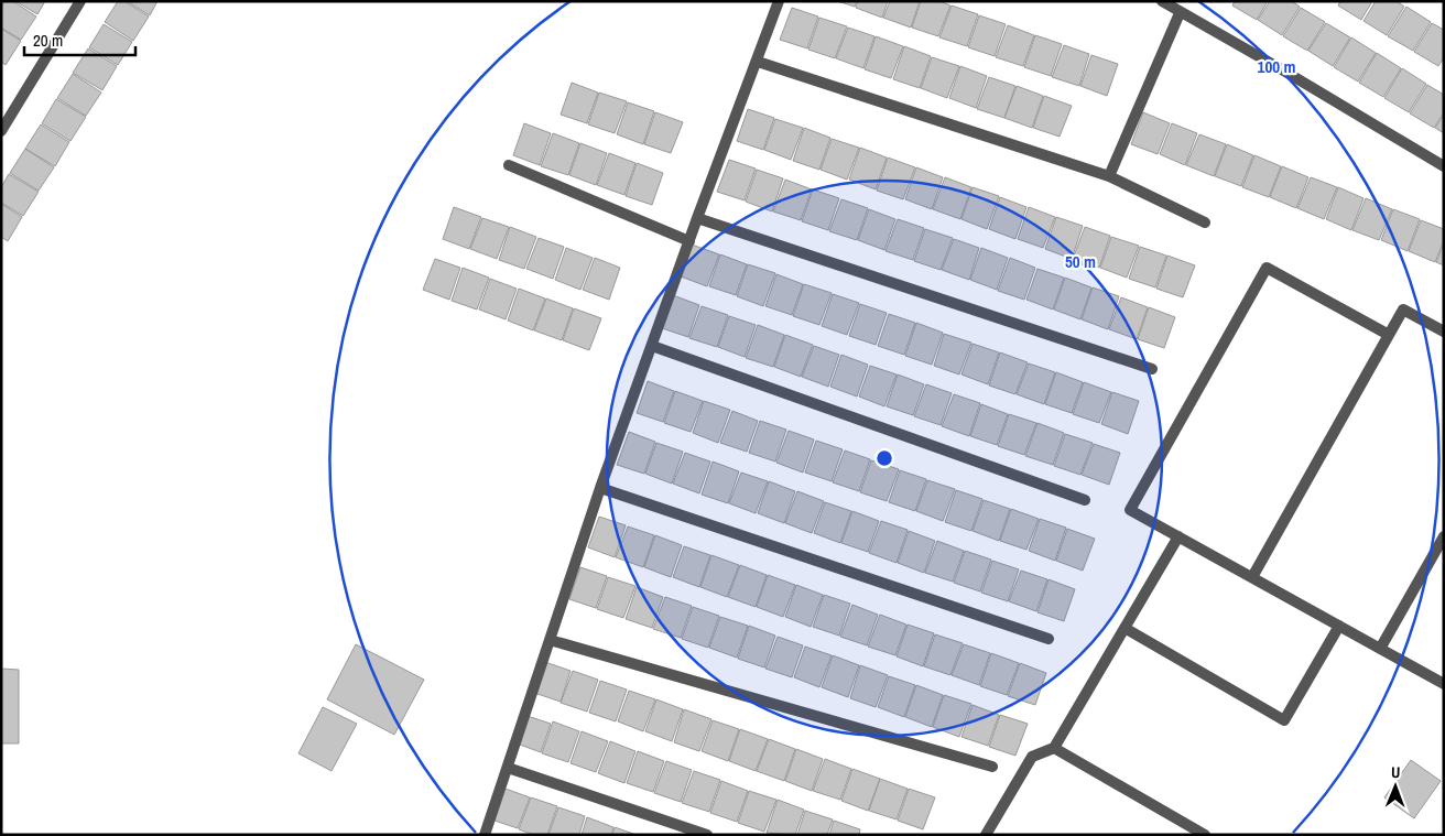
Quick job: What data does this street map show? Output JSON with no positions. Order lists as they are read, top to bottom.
{
  "scale_bar": "20 m",
  "north": "top",
  "rings": ["100 m", "50 m"]
}
